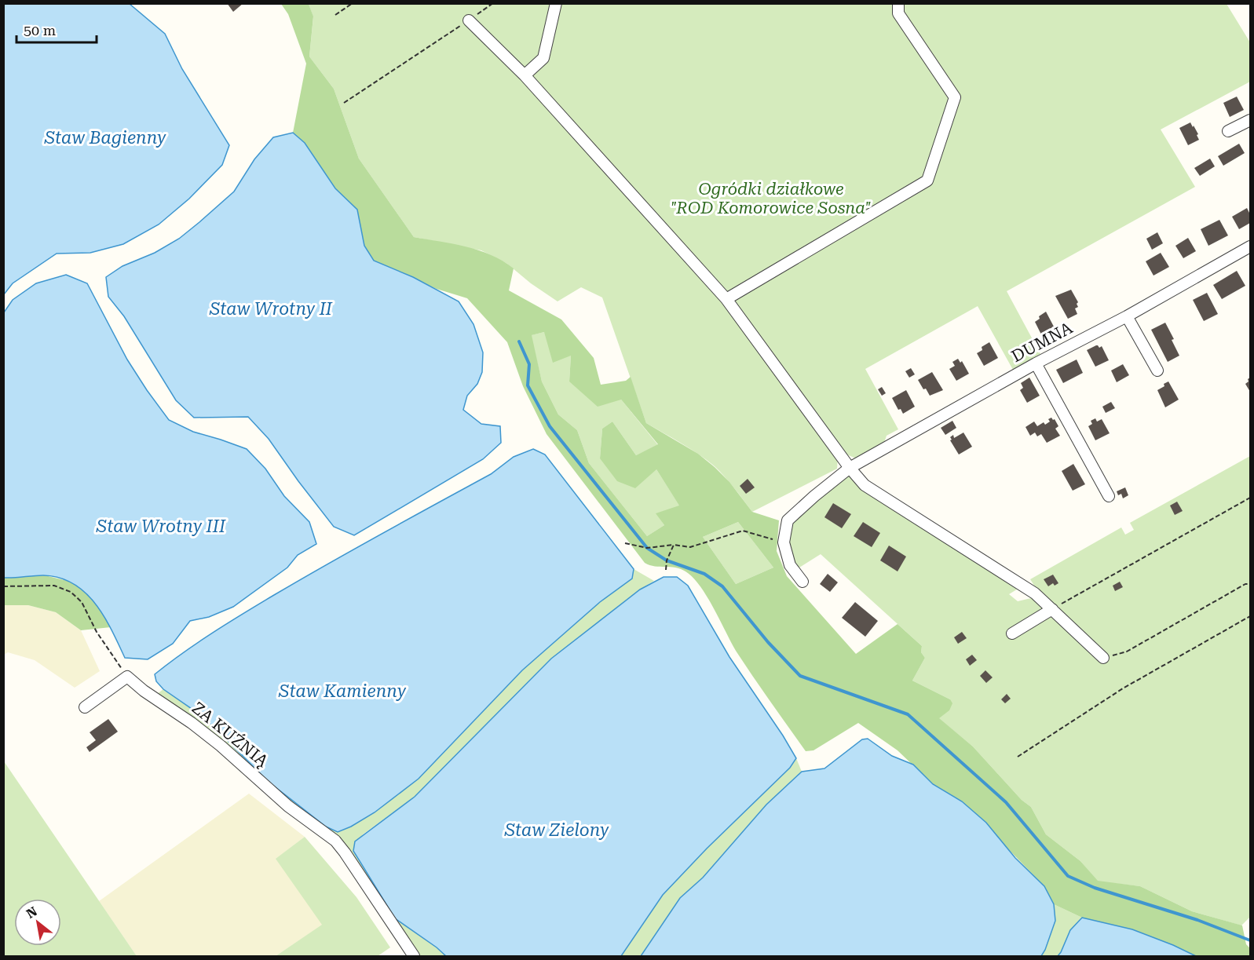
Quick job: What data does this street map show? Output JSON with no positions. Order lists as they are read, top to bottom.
{
  "streets": {
    "street": ["DUMNA", "ZA KUŹNIĄ"]
  },
  "water": [
    "Staw Bagienny",
    "Staw Wrotny II",
    "Staw Wrotny III",
    "Staw Kamienny",
    "Staw Zielony"
  ],
  "parks": ["Ogródki działkowe \"ROD Komorowice Sosna\""],
  "scale_bar": "50 m",
  "north": "top left"
}
